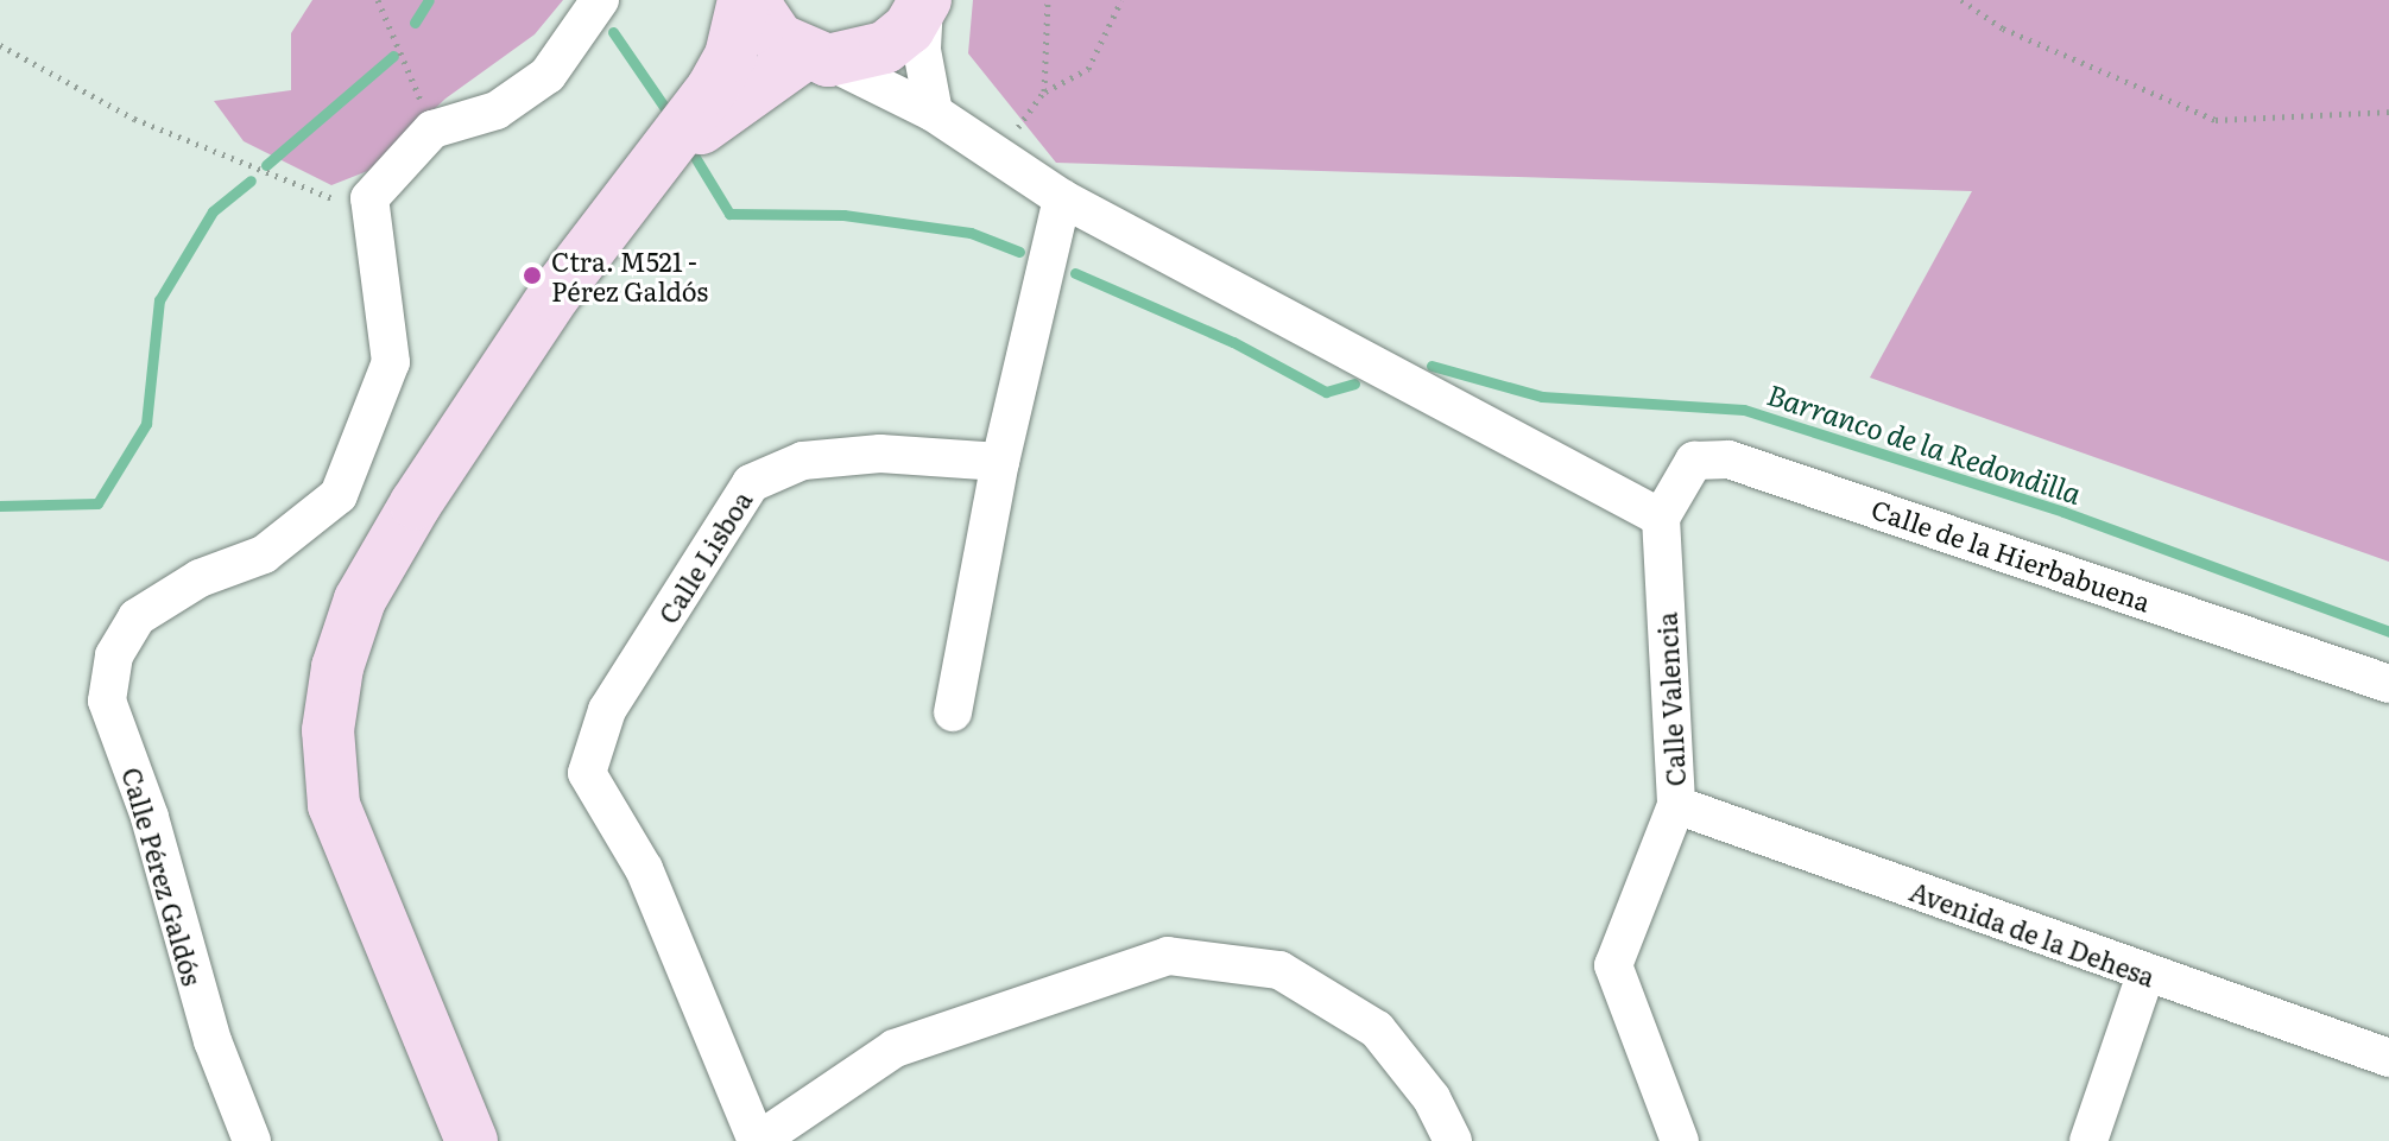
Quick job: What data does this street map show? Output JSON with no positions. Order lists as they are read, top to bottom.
{
  "streets": {
    "street": [
      "Calle de la Hierbabuena",
      "Calle Lisboa",
      "Calle Valencia",
      "Calle Pérez Galdós",
      "Avenida de la Dehesa"
    ]
  },
  "crossings": [
    ["Calle de la Hierbabuena", "Calle Valencia"],
    ["Calle Valencia", "Avenida de la Dehesa"]
  ],
  "water": ["Barranco de la Redondilla"],
  "places": ["Ctra. M521 - Pérez Galdós"]
}
